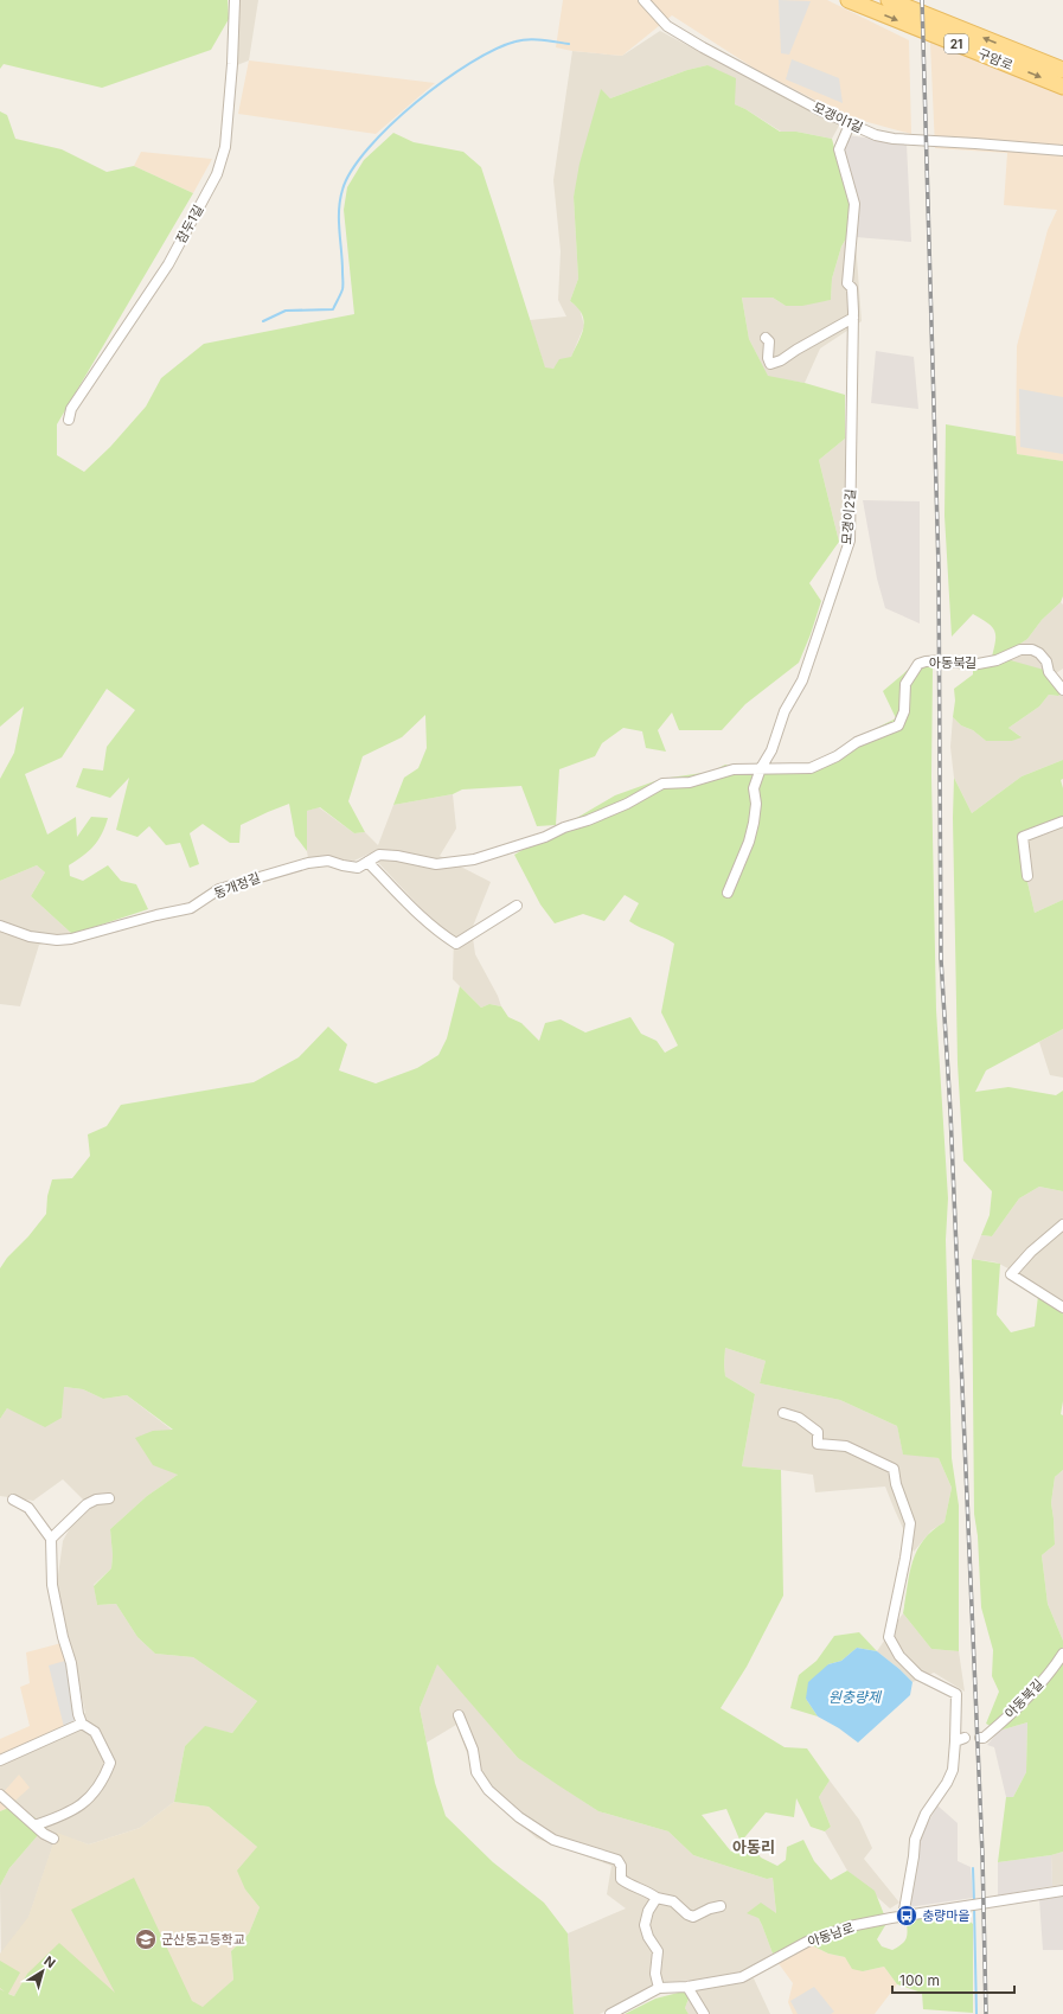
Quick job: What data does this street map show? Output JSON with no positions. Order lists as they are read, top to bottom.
{
  "streets": {
    "main road": ["21", "구암로"],
    "street": [
      "모갱이1길",
      "잠두1길",
      "모갱이2길",
      "아동북길",
      "동개정길",
      "아동남로"
    ]
  },
  "crossings": [
    ["모갱이1길", "모갱이2길"],
    ["모갱이2길", "아동북길"],
    ["모갱이2길", "동개정길"],
    ["아동북길", "동개정길"]
  ],
  "districts": ["아동리"],
  "water": ["원충량제"],
  "places": {
    "bus stop": ["충량마을"],
    "school or university": ["군산동고등학교"]
  },
  "scale_bar": "100 m",
  "north": "top right"
}
